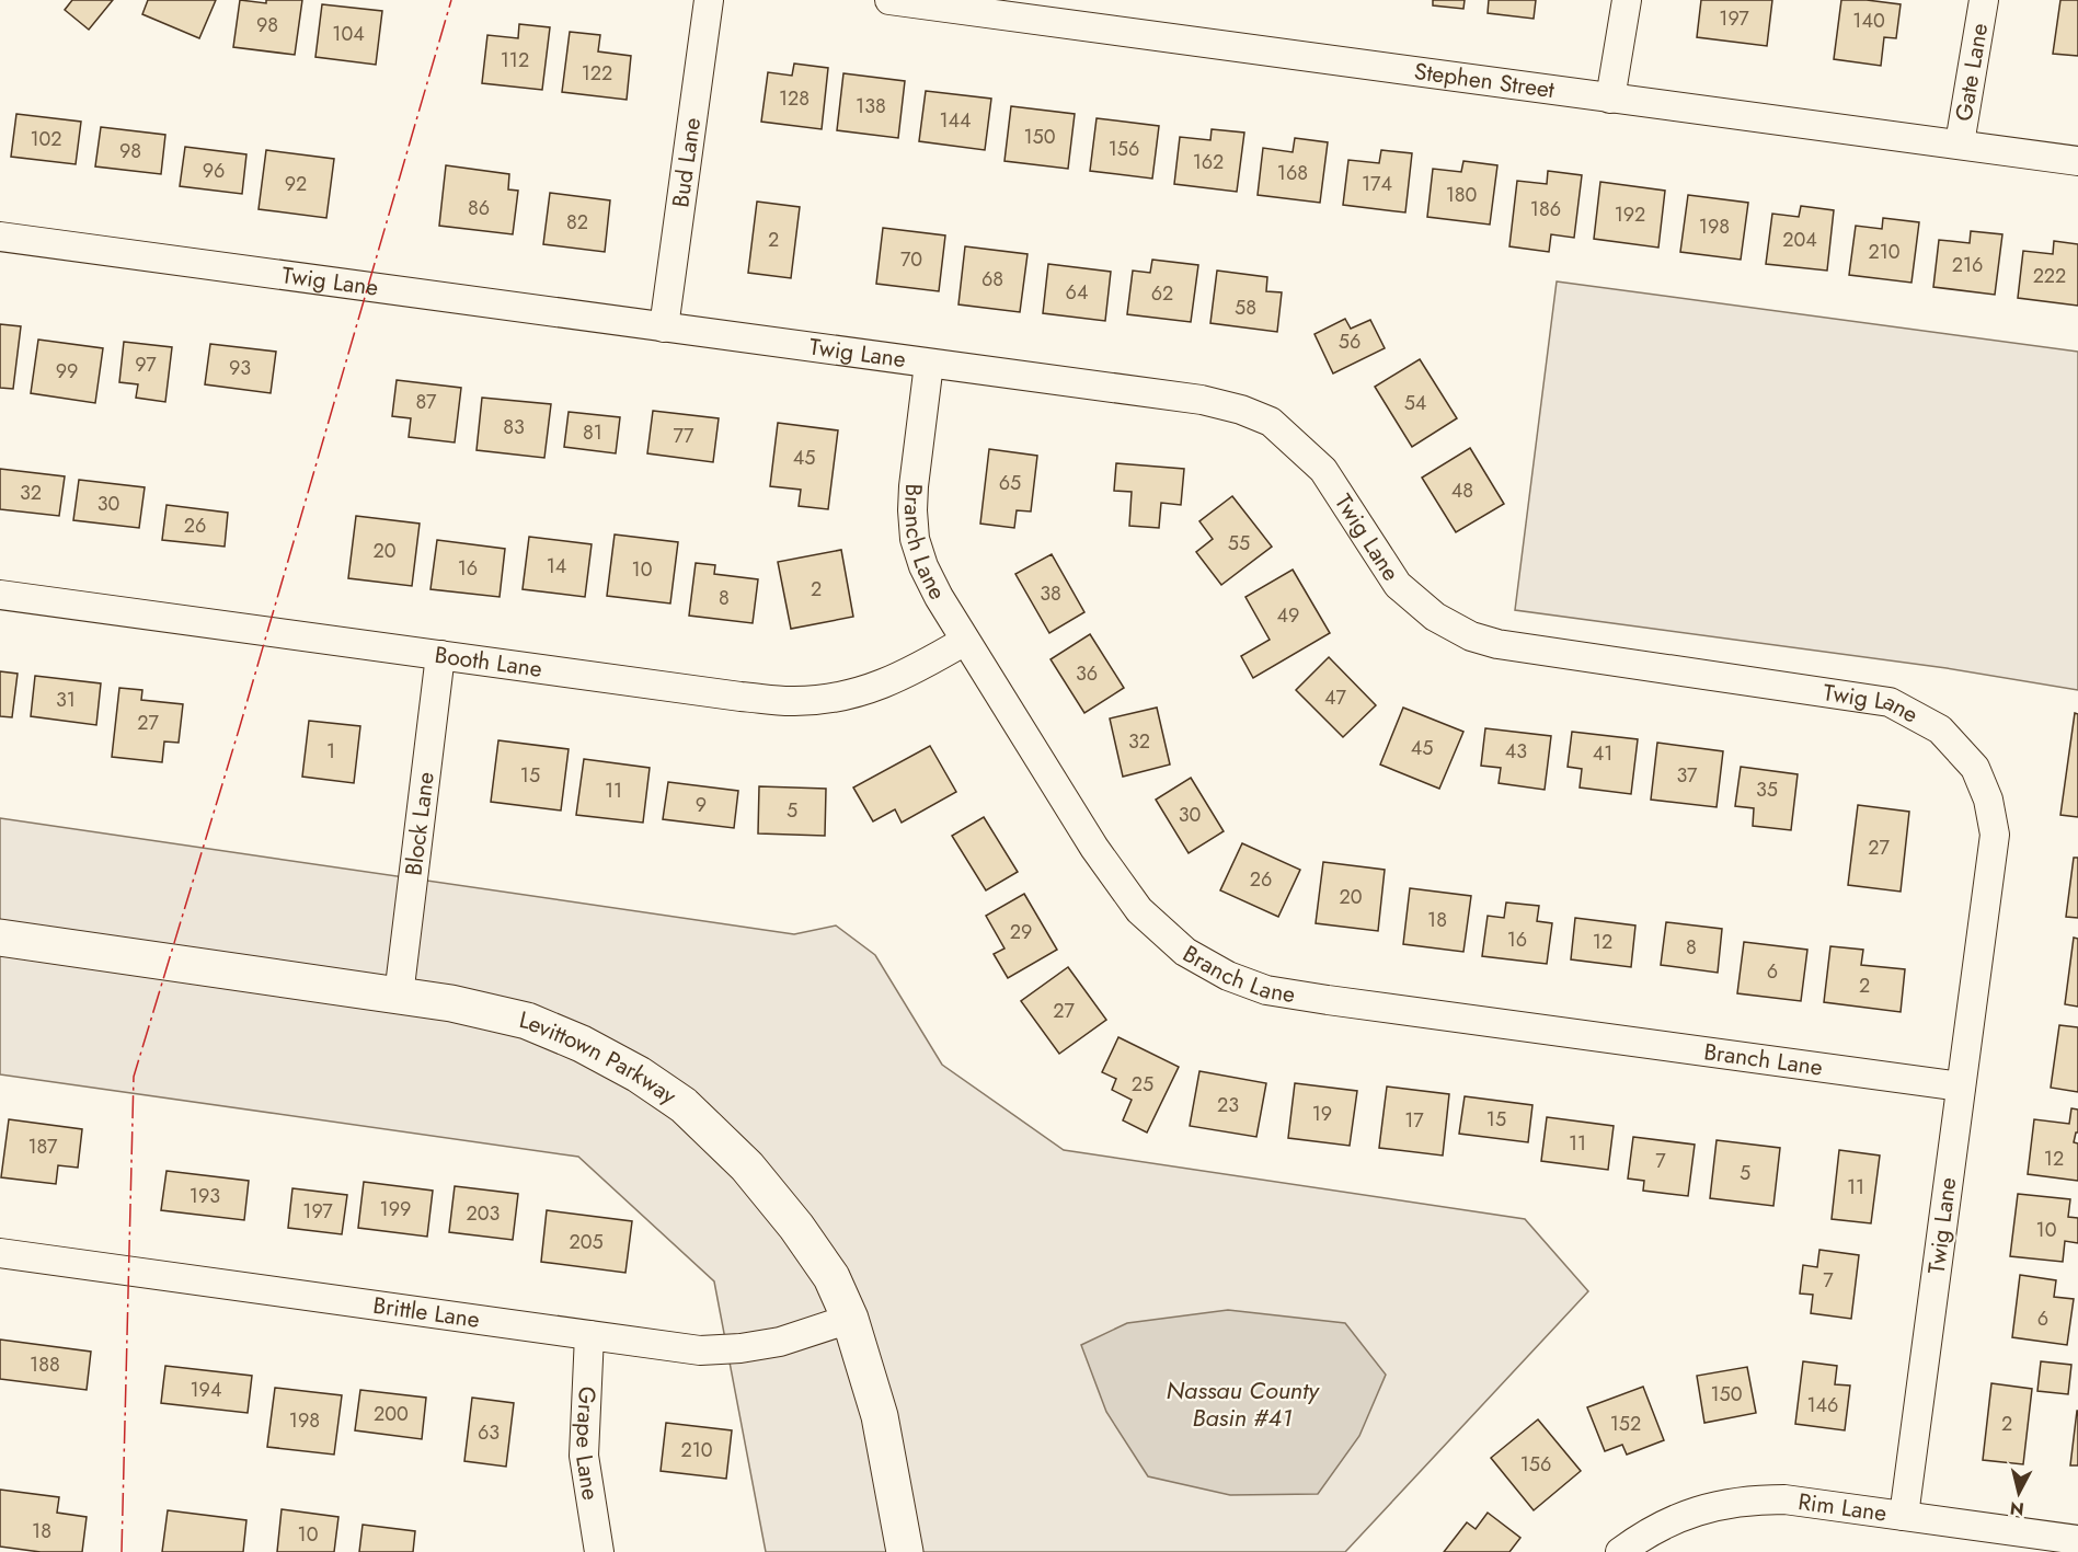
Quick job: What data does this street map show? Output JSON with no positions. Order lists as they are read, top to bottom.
{
  "streets": {
    "street": [
      "Gate Lane",
      "Stephen Street",
      "Bud Lane",
      "Twig Lane",
      "Branch Lane",
      "Booth Lane",
      "Block Lane",
      "Levittown Parkway",
      "Brittle Lane",
      "Grape Lane",
      "Rim Lane"
    ]
  },
  "crossings": [
    ["Gate Lane", "Stephen Street"],
    ["Bud Lane", "Twig Lane"],
    ["Twig Lane", "Branch Lane"],
    ["Twig Lane", "Rim Lane"],
    ["Branch Lane", "Booth Lane"],
    ["Booth Lane", "Block Lane"],
    ["Block Lane", "Levittown Parkway"],
    ["Levittown Parkway", "Brittle Lane"],
    ["Brittle Lane", "Grape Lane"]
  ],
  "water": ["Nassau County Basin #41"],
  "house_numbers": [
    "197",
    "140",
    "98",
    "104",
    "112",
    "122",
    "128",
    "138",
    "144",
    "150",
    "102",
    "156",
    "98",
    "162",
    "96",
    "168",
    "92",
    "174",
    "180",
    "86",
    "186",
    "192",
    "82",
    "198",
    "2",
    "204",
    "210",
    "70",
    "216",
    "222",
    "68",
    "64",
    "62",
    "58",
    "56",
    "97",
    "93",
    "99",
    "87",
    "54",
    "83",
    "81",
    "77",
    "45",
    "65",
    "48",
    "32",
    "30",
    "26",
    "55",
    "20",
    "14",
    "16",
    "10",
    "2",
    "38",
    "8",
    "49",
    "36",
    "47",
    "31",
    "27",
    "32",
    "45",
    "1",
    "43",
    "41",
    "15",
    "37",
    "35",
    "11",
    "9",
    "5",
    "30",
    "27",
    "26",
    "20",
    "18",
    "29",
    "16",
    "12",
    "8",
    "6",
    "2",
    "27",
    "25",
    "23",
    "19",
    "15",
    "17",
    "11",
    "187",
    "12",
    "7",
    "5",
    "11",
    "193",
    "199",
    "197",
    "203",
    "10",
    "205",
    "7",
    "6",
    "188",
    "194",
    "150",
    "146",
    "200",
    "198",
    "152",
    "2",
    "63",
    "210",
    "156",
    "18",
    "10"
  ],
  "north": "bottom"
}
